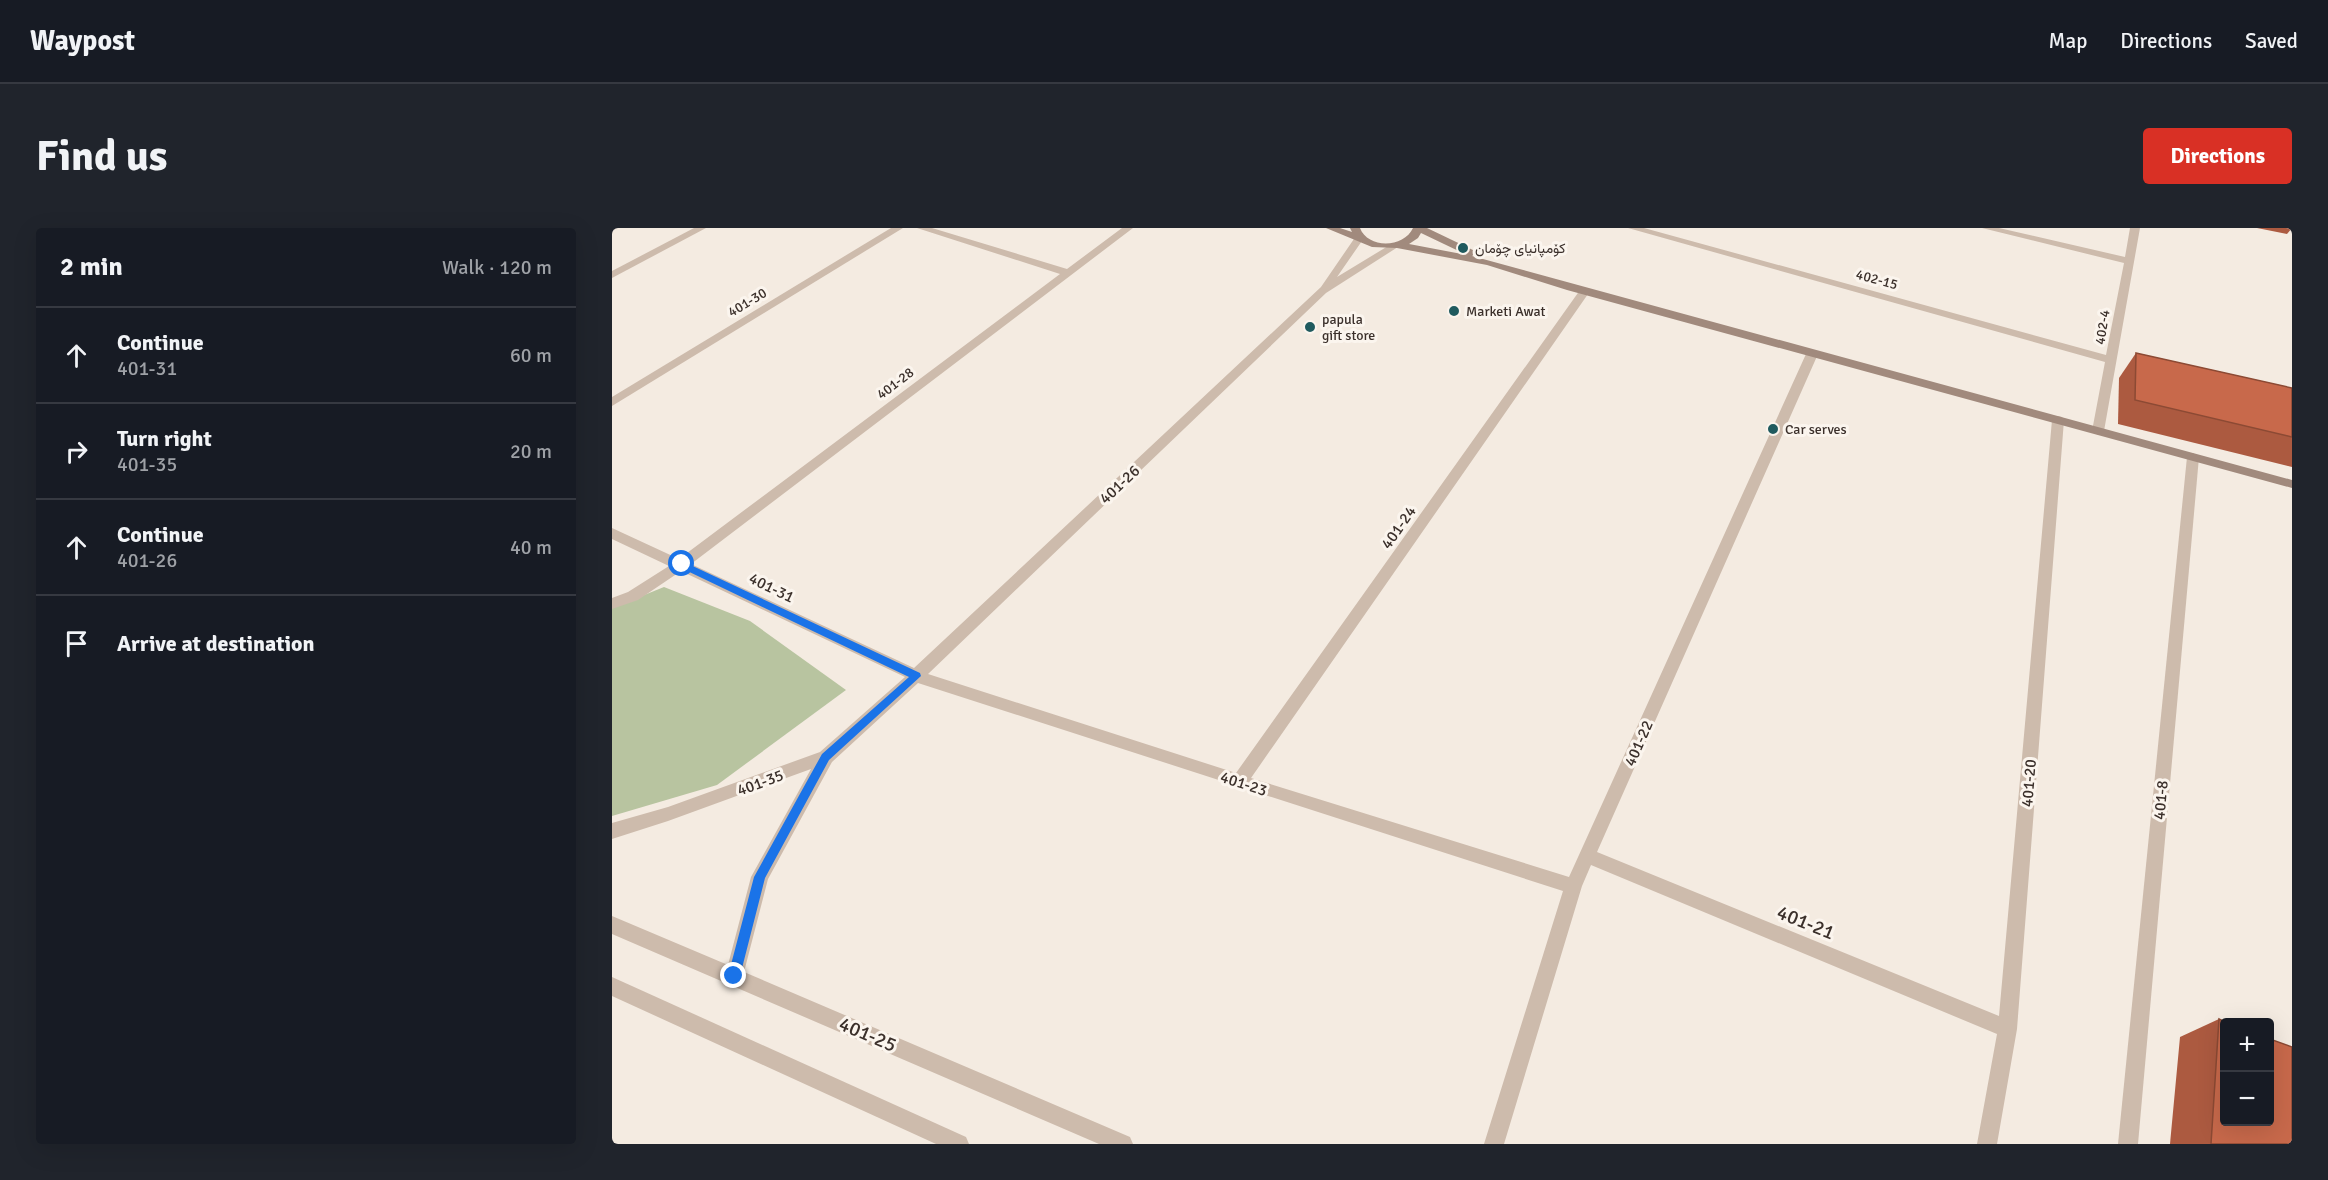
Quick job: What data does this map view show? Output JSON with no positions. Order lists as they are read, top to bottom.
{
  "streets": {
    "street": [
      "402-15",
      "401-30",
      "402-4",
      "401-28",
      "401-26",
      "401-24",
      "401-31",
      "401-22",
      "401-35",
      "401-23",
      "401-20",
      "401-8",
      "401-21",
      "401-25"
    ]
  },
  "crossings": [
    ["402-15", "402-4"],
    ["401-28", "401-31"],
    ["401-26", "401-31"],
    ["401-26", "401-35"],
    ["401-26", "401-23"],
    ["401-24", "401-23"],
    ["401-31", "401-35"],
    ["401-31", "401-23"],
    ["401-22", "401-23"],
    ["401-22", "401-21"],
    ["401-35", "401-23"],
    ["401-20", "401-21"]
  ],
  "places": [
    "کۆمپانیای چۆمان",
    "Marketi Awat",
    "papula gift store",
    "Car serves"
  ],
  "page": {
    "header": "Waypost",
    "nav": ["Map", "Directions", "Saved"],
    "buttons": "Directions",
    "title": "Find us",
    "heading": ["2 min", "Walk · 120 m"],
    "list": [
      ["Continue", "401-31", "60 m"],
      ["Turn right", "401-35", "20 m"],
      ["Continue", "401-26", "40 m"],
      "Arrive at destination"
    ],
    "map_buttons": ["+", "−"]
  }
}
